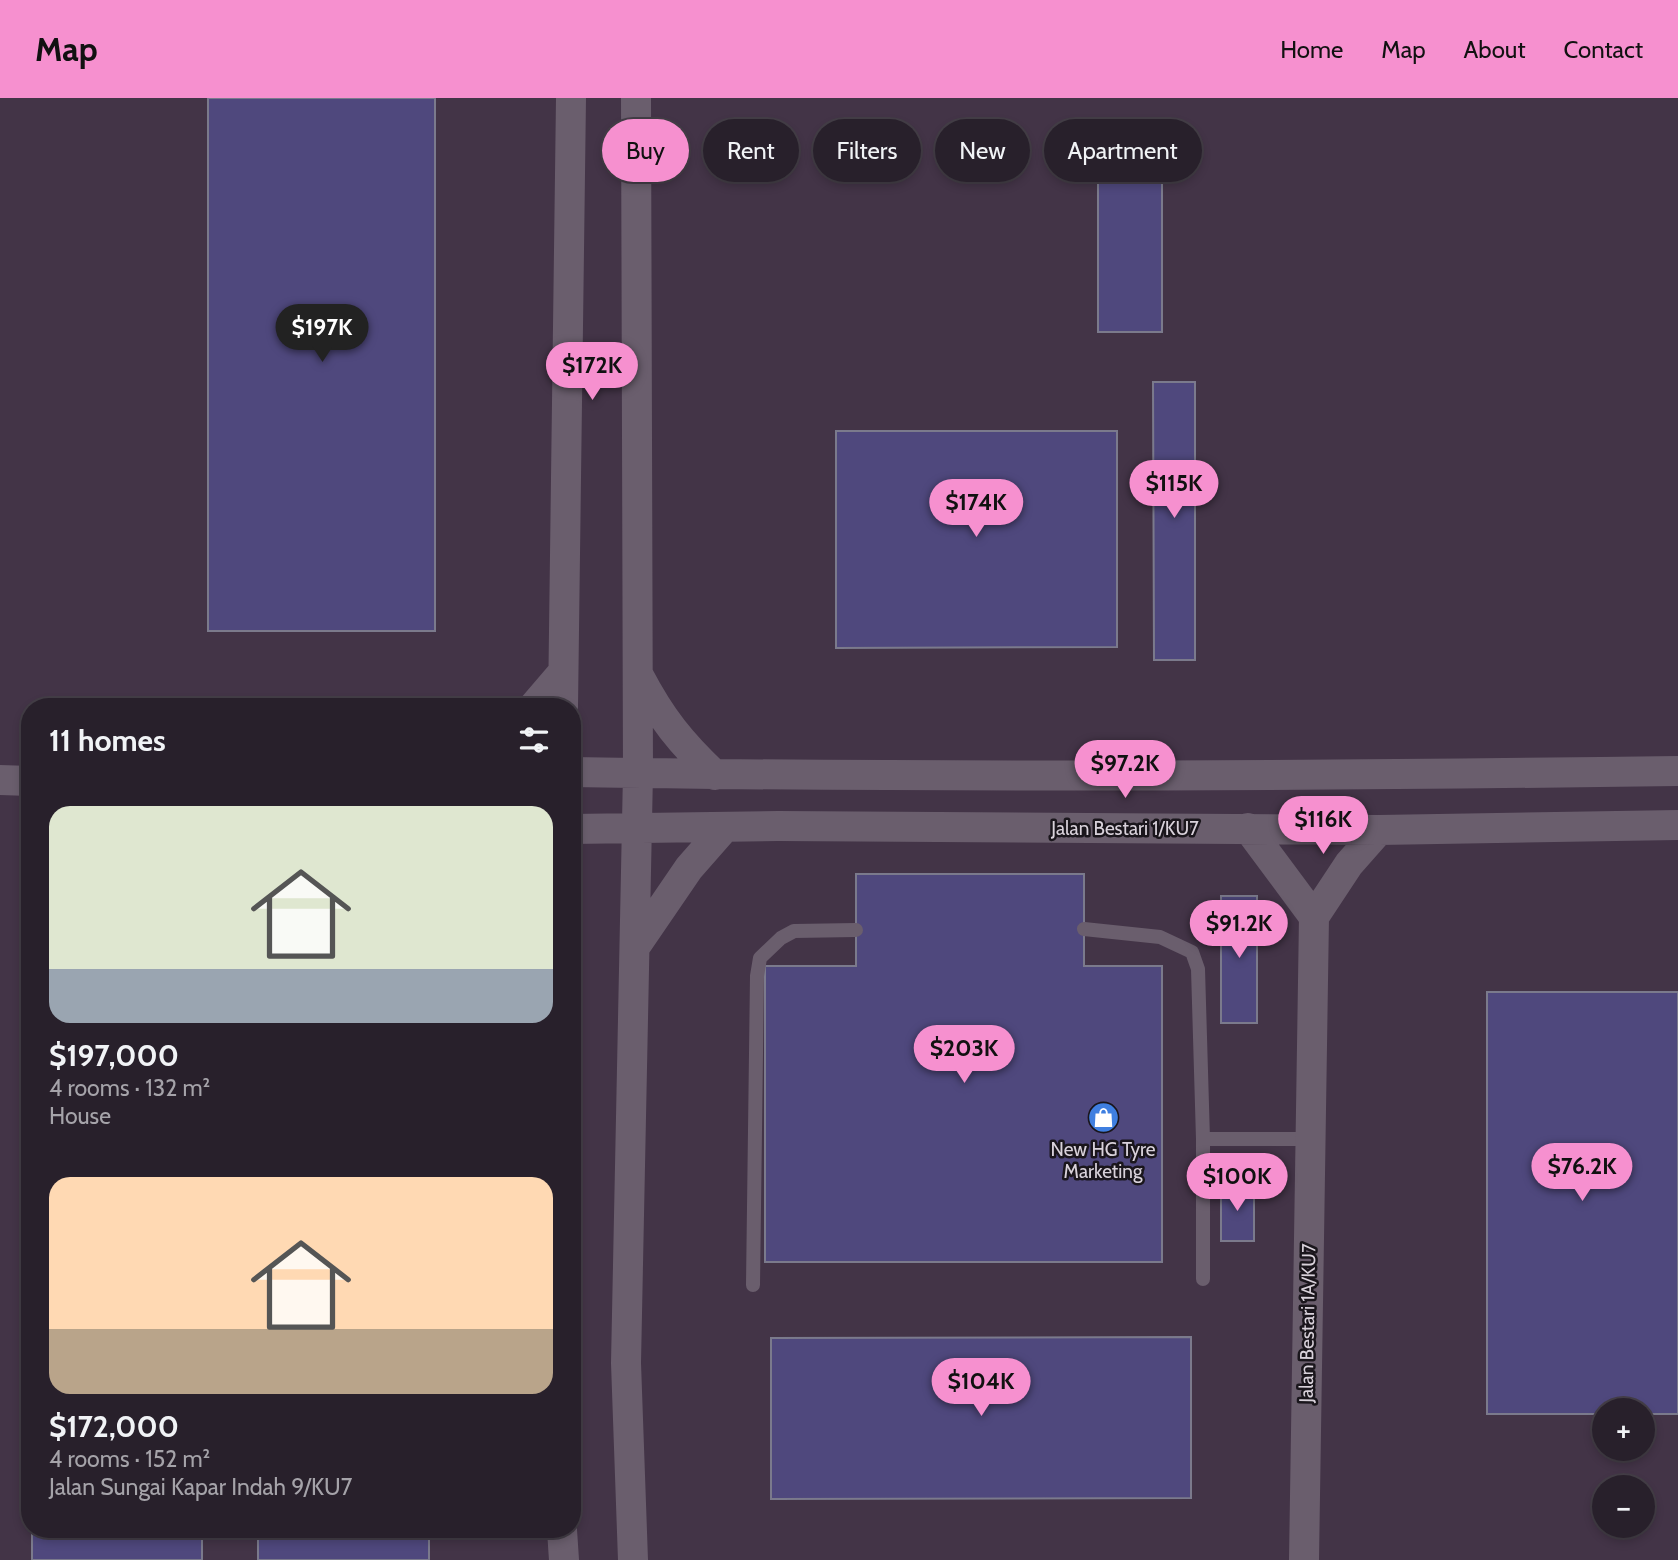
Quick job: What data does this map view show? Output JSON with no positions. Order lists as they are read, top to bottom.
{
  "streets": {
    "street": ["Jalan Bestari 1/KU7", "Jalan Bestari 1A/KU7"]
  },
  "places": {
    "shop": ["New HG Tyre Marketing"]
  },
  "page": {
    "header": "Map",
    "nav": [
      "Home",
      "Map",
      "About",
      "Contact"
    ],
    "chip": [
      "Buy",
      "Rent",
      "Filters",
      "New",
      "Apartment"
    ],
    "price": [
      "$197K",
      "$172K",
      "$115K",
      "$174K",
      "$97.2K",
      "$116K",
      "$91.2K",
      "$203K",
      "$76.2K",
      "$100K",
      "$104K"
    ],
    "heading": "11 homes",
    "list": [
      {
        "name": "$197,000",
        "note": "4 rooms · 132 m² · House"
      },
      {
        "name": "$172,000",
        "note": "4 rooms · 152 m² · Jalan Sungai Kapar Indah 9/KU7"
      }
    ],
    "map_buttons": ["+", "−"]
  }
}
